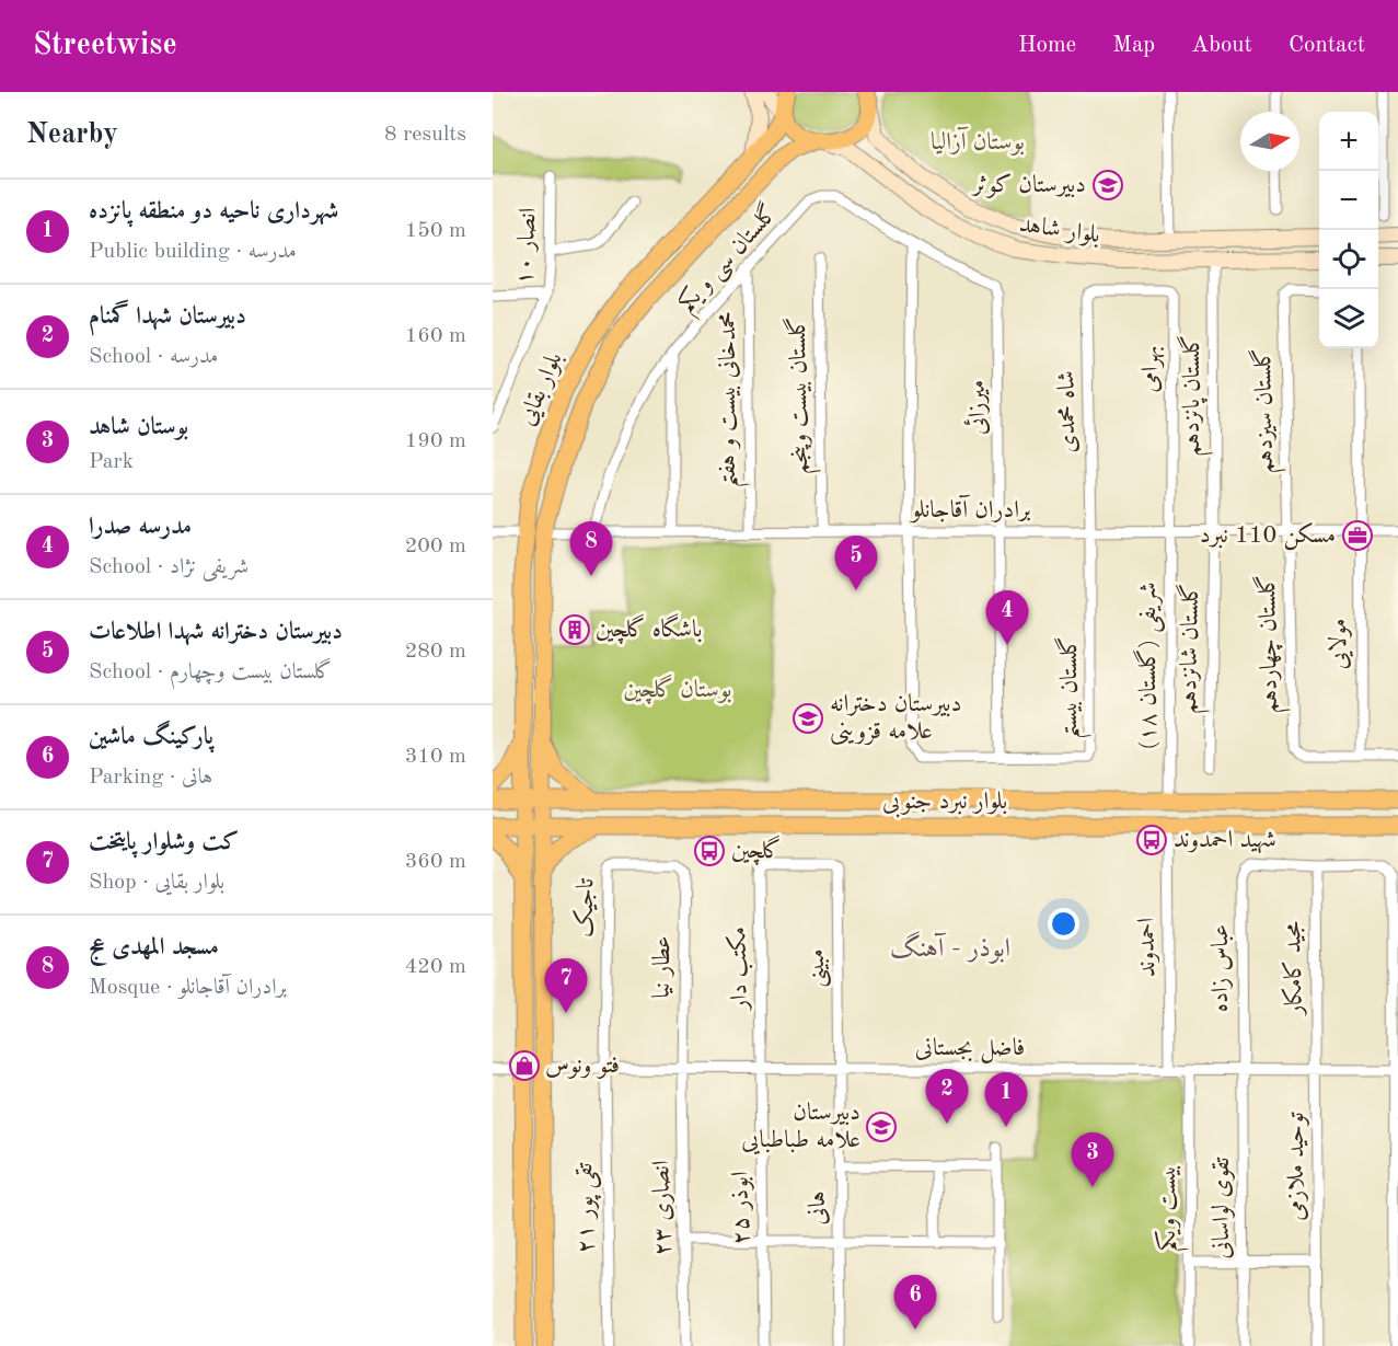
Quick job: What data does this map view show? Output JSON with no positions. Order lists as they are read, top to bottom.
{
  "streets": {
    "main road": ["بلوار شاهد", "بلوار بقایی", "بلوار نبرد جنوبی"],
    "street": [
      "انصار ۱۰",
      "گلستان سی و یکم",
      "بهرامی",
      "گلستان بیست وپنجم",
      "گلستان پانزدهم",
      "محمدخانی بیست و هفتم",
      "میرزائی",
      "گلستان سیزدهم",
      "شاه محمدی",
      "برادران آقاجانلو",
      "گلستان چهاردهم",
      "مولایی",
      "گلستان شانزدهم",
      "شریفی (گلستان ۱۸)",
      "گلستان بیستم",
      "تاجیک",
      "احمدوند",
      "عطار نیا",
      "مکتب دار",
      "مبینی",
      "عباس زاده",
      "مجید کامکار",
      "فاضل بجستانی",
      "توحید ملازمی",
      "تقی پور ۲۱",
      "انصاری ۲۳",
      "ابوذر ۲۵",
      "هانی",
      "بیست ویکم",
      "تقوی لواسانی"
    ]
  },
  "crossings": [
    ["بلوار شاهد", "بلوار بقایی"],
    ["بلوار شاهد", "گلستان پانزدهم"],
    ["گلستان سی و یکم", "محمدخانی بیست و هفتم"],
    ["گلستان سی و یکم", "میرزائی"],
    ["گلستان سی و یکم", "برادران آقاجانلو"],
    ["بهرامی", "شاه محمدی"],
    ["بهرامی", "برادران آقاجانلو"],
    ["بهرامی", "شریفی (گلستان ۱۸)"],
    ["بلوار بقایی", "برادران آقاجانلو"],
    ["بلوار بقایی", "بلوار نبرد جنوبی"],
    ["بلوار بقایی", "فاضل بجستانی"],
    ["گلستان بیست وپنجم", "برادران آقاجانلو"],
    ["گلستان پانزدهم", "برادران آقاجانلو"],
    ["گلستان پانزدهم", "گلستان شانزدهم"],
    ["محمدخانی بیست و هفتم", "برادران آقاجانلو"],
    ["میرزائی", "برادران آقاجانلو"],
    ["میرزائی", "گلستان بیستم"],
    ["گلستان سیزدهم", "برادران آقاجانلو"],
    ["گلستان سیزدهم", "گلستان چهاردهم"],
    ["شاه محمدی", "برادران آقاجانلو"],
    ["شاه محمدی", "گلستان بیستم"],
    ["برادران آقاجانلو", "گلستان چهاردهم"],
    ["برادران آقاجانلو", "مولایی"],
    ["برادران آقاجانلو", "گلستان شانزدهم"],
    ["برادران آقاجانلو", "شریفی (گلستان ۱۸)"],
    ["برادران آقاجانلو", "گلستان بیستم"],
    ["گلستان چهاردهم", "مولایی"],
    ["شریفی (گلستان ۱۸)", "بلوار نبرد جنوبی"],
    ["بلوار نبرد جنوبی", "احمدوند"],
    ["تاجیک", "عطار نیا"],
    ["تاجیک", "فاضل بجستانی"],
    ["تاجیک", "تقی پور ۲۱"],
    ["احمدوند", "فاضل بجستانی"],
    ["عطار نیا", "فاضل بجستانی"],
    ["عطار نیا", "انصاری ۲۳"],
    ["مکتب دار", "مبینی"],
    ["مکتب دار", "فاضل بجستانی"],
    ["مکتب دار", "ابوذر ۲۵"],
    ["مبینی", "فاضل بجستانی"],
    ["مبینی", "هانی"],
    ["عباس زاده", "مجید کامکار"],
    ["عباس زاده", "فاضل بجستانی"],
    ["عباس زاده", "تقوی لواسانی"],
    ["مجید کامکار", "فاضل بجستانی"],
    ["مجید کامکار", "توحید ملازمی"],
    ["فاضل بجستانی", "توحید ملازمی"],
    ["فاضل بجستانی", "تقی پور ۲۱"],
    ["فاضل بجستانی", "انصاری ۲۳"],
    ["فاضل بجستانی", "ابوذر ۲۵"],
    ["فاضل بجستانی", "هانی"],
    ["فاضل بجستانی", "بیست ویکم"],
    ["فاضل بجستانی", "تقوی لواسانی"]
  ],
  "districts": ["ابوذر - آهنگ"],
  "parks": ["بوستان آزالیا", "بوستان گلچین"],
  "places": {
    "school or university": ["دبیرستان کوثر", "دبیرستان دخترانه علامه قزوینی", "دبیرستان علامه طباطبایی"],
    "office": ["مسکن 110 نبرد"],
    "building": ["باشگاه گلچین"],
    "bus stop": ["شهید احمدوند", "گلچین"],
    "shop": ["فتو ونوس"]
  },
  "north": "right",
  "page": {
    "header": "Streetwise",
    "nav": [
      "Home",
      "Map",
      "About",
      "Contact"
    ],
    "heading": ["Nearby", "8 results"],
    "map_buttons": ["+", "−"],
    "list": [
      {
        "mark": "1",
        "name": "شهرداری ناحیه دو منطقه پانزده",
        "note": "Public building · مدرسه",
        "value": "150 m"
      },
      {
        "mark": "2",
        "name": "دبیرستان شهدا گمنام",
        "note": "School · مدرسه",
        "value": "160 m"
      },
      {
        "mark": "3",
        "name": "بوستان شاهد",
        "note": "Park",
        "value": "190 m"
      },
      {
        "mark": "4",
        "name": "مدرسه صدرا",
        "note": "School · شریفی نژاد",
        "value": "200 m"
      },
      {
        "mark": "5",
        "name": "دبیرستان دخترانه شهدا اطلاعات",
        "note": "School · گلستان بیست وچهارم",
        "value": "280 m"
      },
      {
        "mark": "6",
        "name": "پارکینگ ماشین",
        "note": "Parking · هانی",
        "value": "310 m"
      },
      {
        "mark": "7",
        "name": "کت وشلوار پایتخت",
        "note": "Shop · بلوار بقایی",
        "value": "360 m"
      },
      {
        "mark": "8",
        "name": "مسجد المهدی عج",
        "note": "Mosque · برادران آقاجانلو",
        "value": "420 m"
      }
    ],
    "pins": [
      "8",
      "5",
      "4",
      "7",
      "2",
      "1",
      "3",
      "6"
    ]
  }
}
